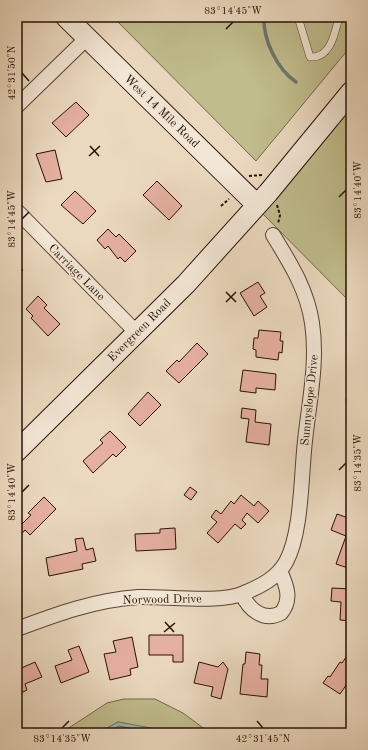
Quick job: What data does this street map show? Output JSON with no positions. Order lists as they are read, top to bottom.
{
  "streets": {
    "street": [
      "West 14 Mile Road",
      "Carriage Lane",
      "Evergreen Road",
      "Sunnyslope Drive",
      "Norwood Drive"
    ]
  },
  "crossings": [
    ["West 14 Mile Road", "Evergreen Road"],
    ["Carriage Lane", "Evergreen Road"],
    ["Sunnyslope Drive", "Norwood Drive"]
  ],
  "coordinates": [
    "83°14'45\"W",
    "42°31'50\"N",
    "83°14'40\"W",
    "83°14'35\"W",
    "42°31'45\"N"
  ]
}
